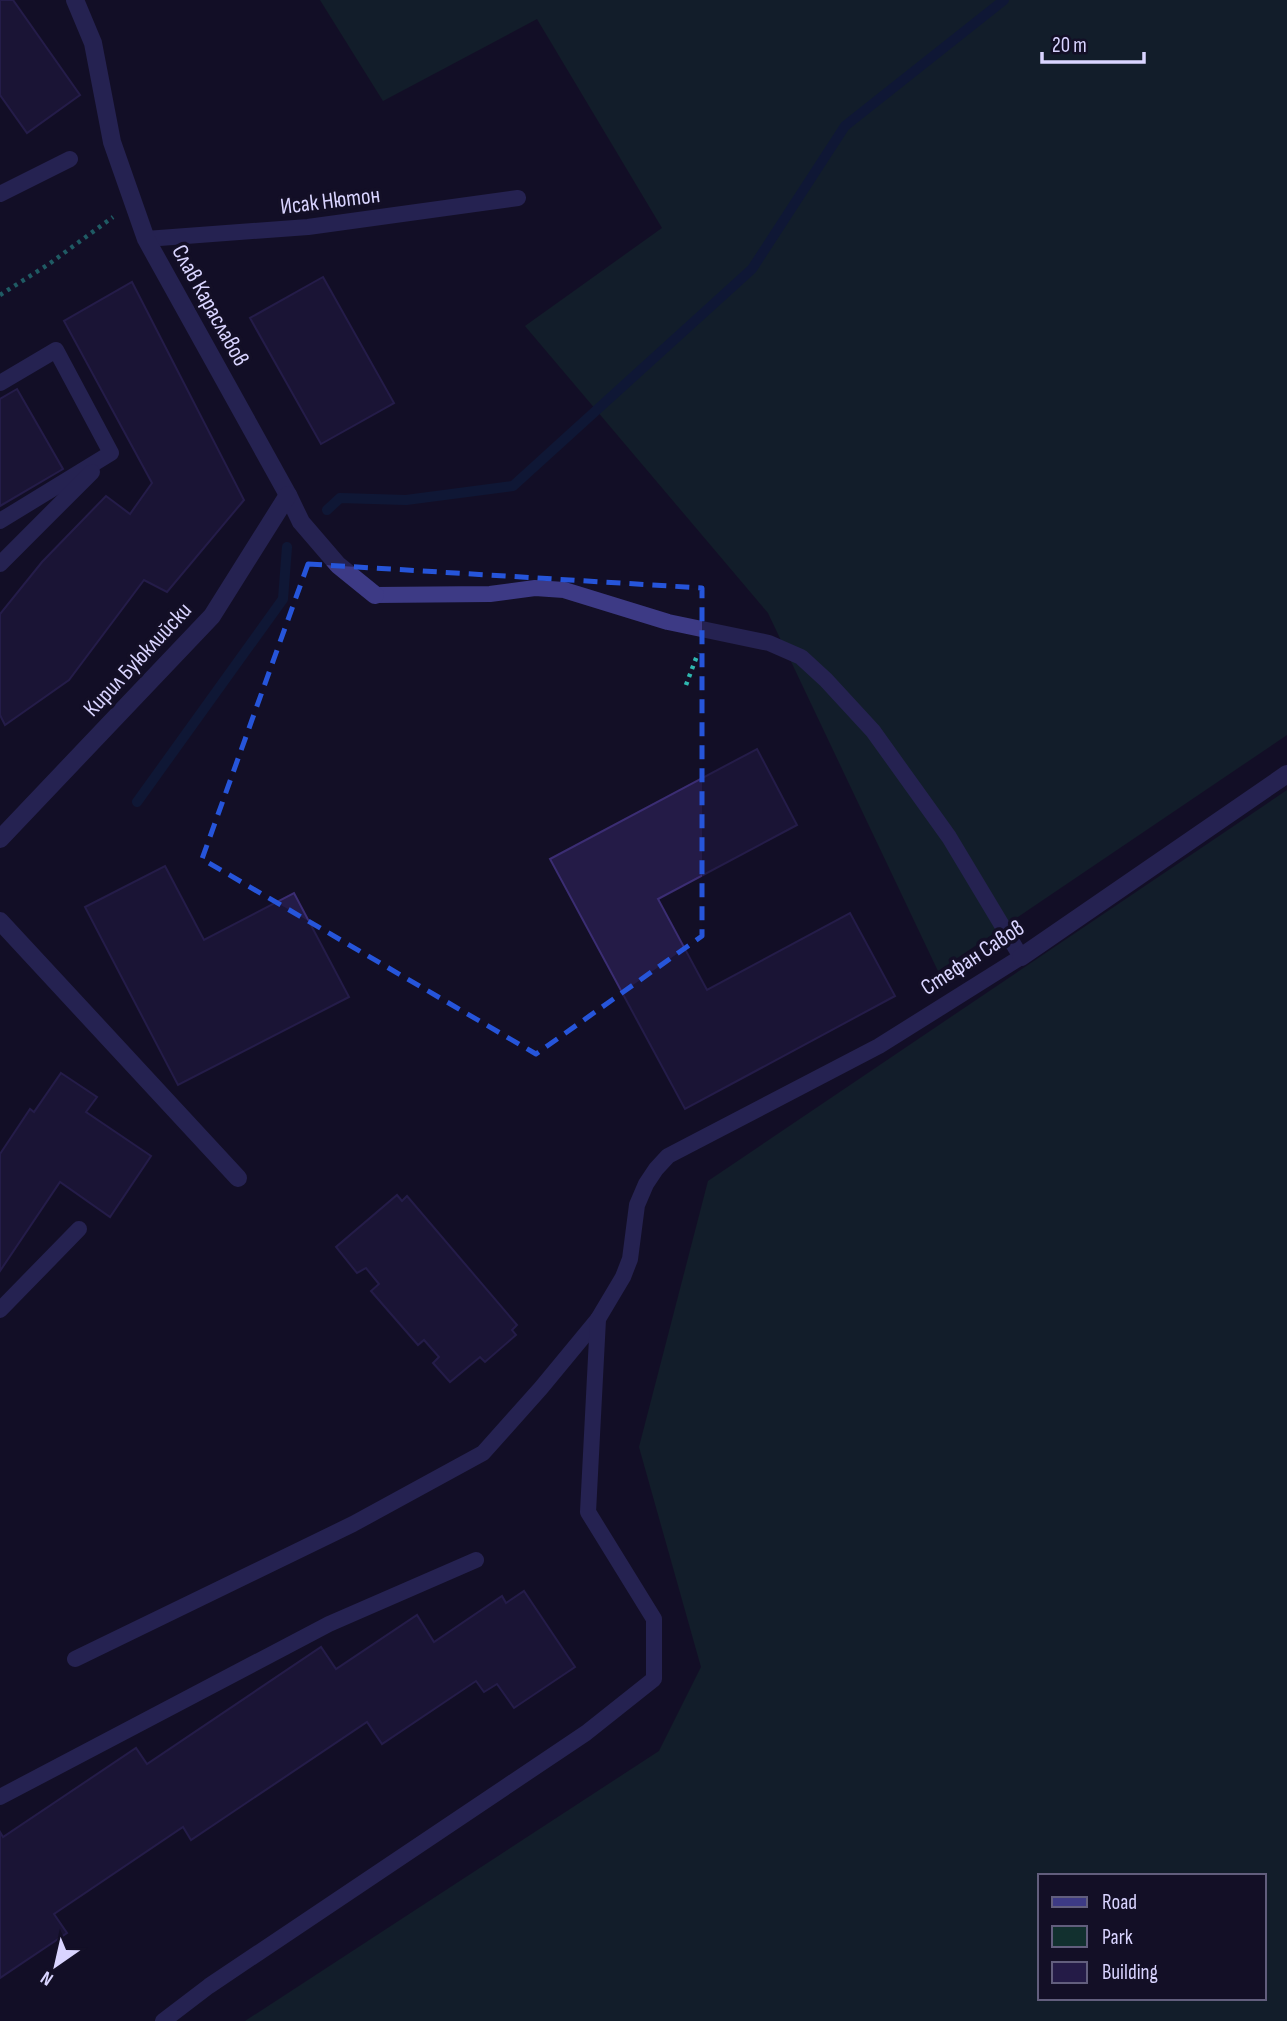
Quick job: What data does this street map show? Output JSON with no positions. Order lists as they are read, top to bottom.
{
  "streets": {
    "street": ["Слав Караславов", "Кирил Буюклийски", "Стефан Савов"],
    "lane": ["Исак Нютон"]
  },
  "crossings": [
    ["Исак Нютон", "Слав Караславов"],
    ["Слав Караславов", "Кирил Буюклийски"]
  ],
  "legend": ["Road", "Park", "Building"],
  "scale_bar": "20 m",
  "north": "bottom left"
}
